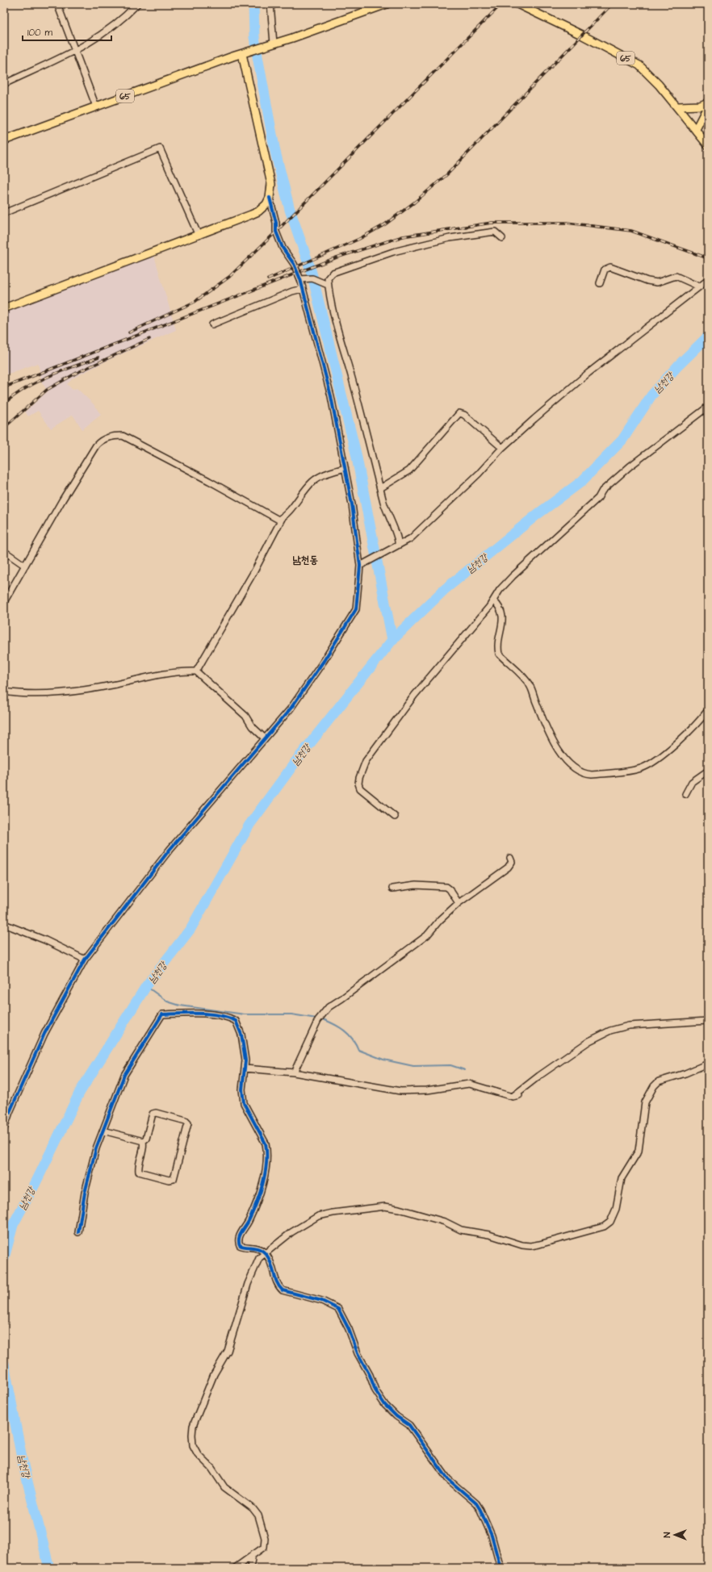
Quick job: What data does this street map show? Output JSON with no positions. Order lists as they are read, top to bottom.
{
  "streets": {
    "main road": ["65"]
  },
  "districts": ["남천동"],
  "water": ["남천강"],
  "scale_bar": "100 m",
  "north": "left"
}
